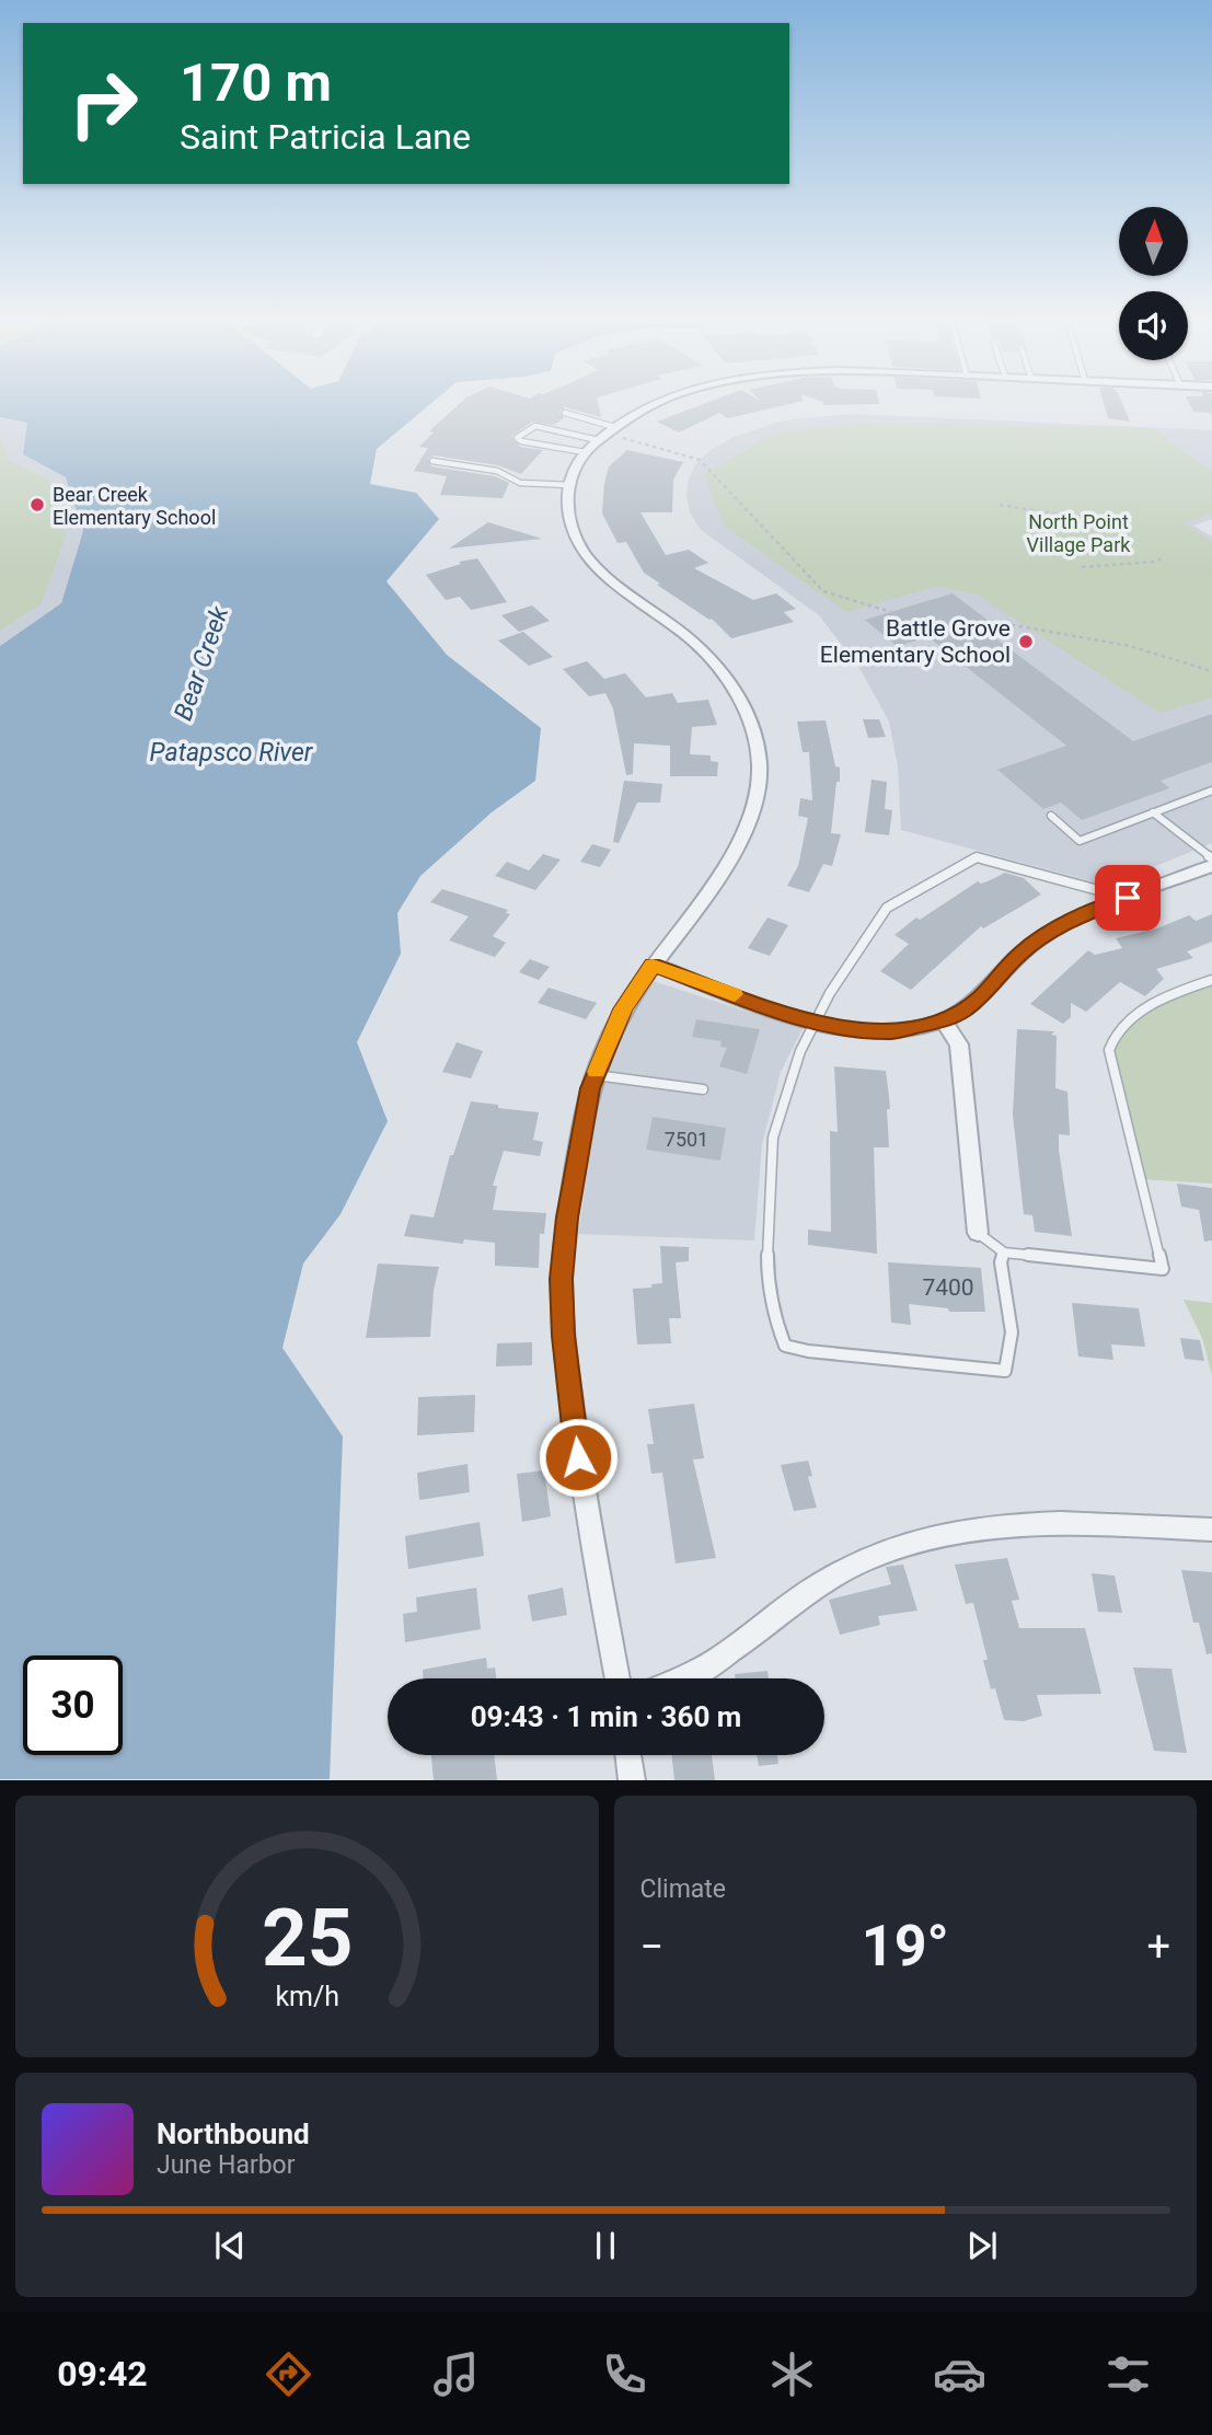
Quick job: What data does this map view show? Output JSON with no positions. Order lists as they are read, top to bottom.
{
  "water": ["Bear Creek", "Patapsco River"],
  "parks": ["North Point Village Park"],
  "places": ["Bear Creek Elementary School", "Battle Grove Elementary School"],
  "house_numbers": ["7501", "7400"],
  "north": "top",
  "page": {
    "turn": ["170 m", "Saint Patricia Lane"],
    "limit": "30",
    "trip": "09:43 · 1 min · 360 m",
    "tile": "Climate",
    "heat": ["−", "19°", "+"],
    "song": ["Northbound", "June Harbor"],
    "tabs": "09:42",
    "gauge": ["25", "km/h"]
  }
}
